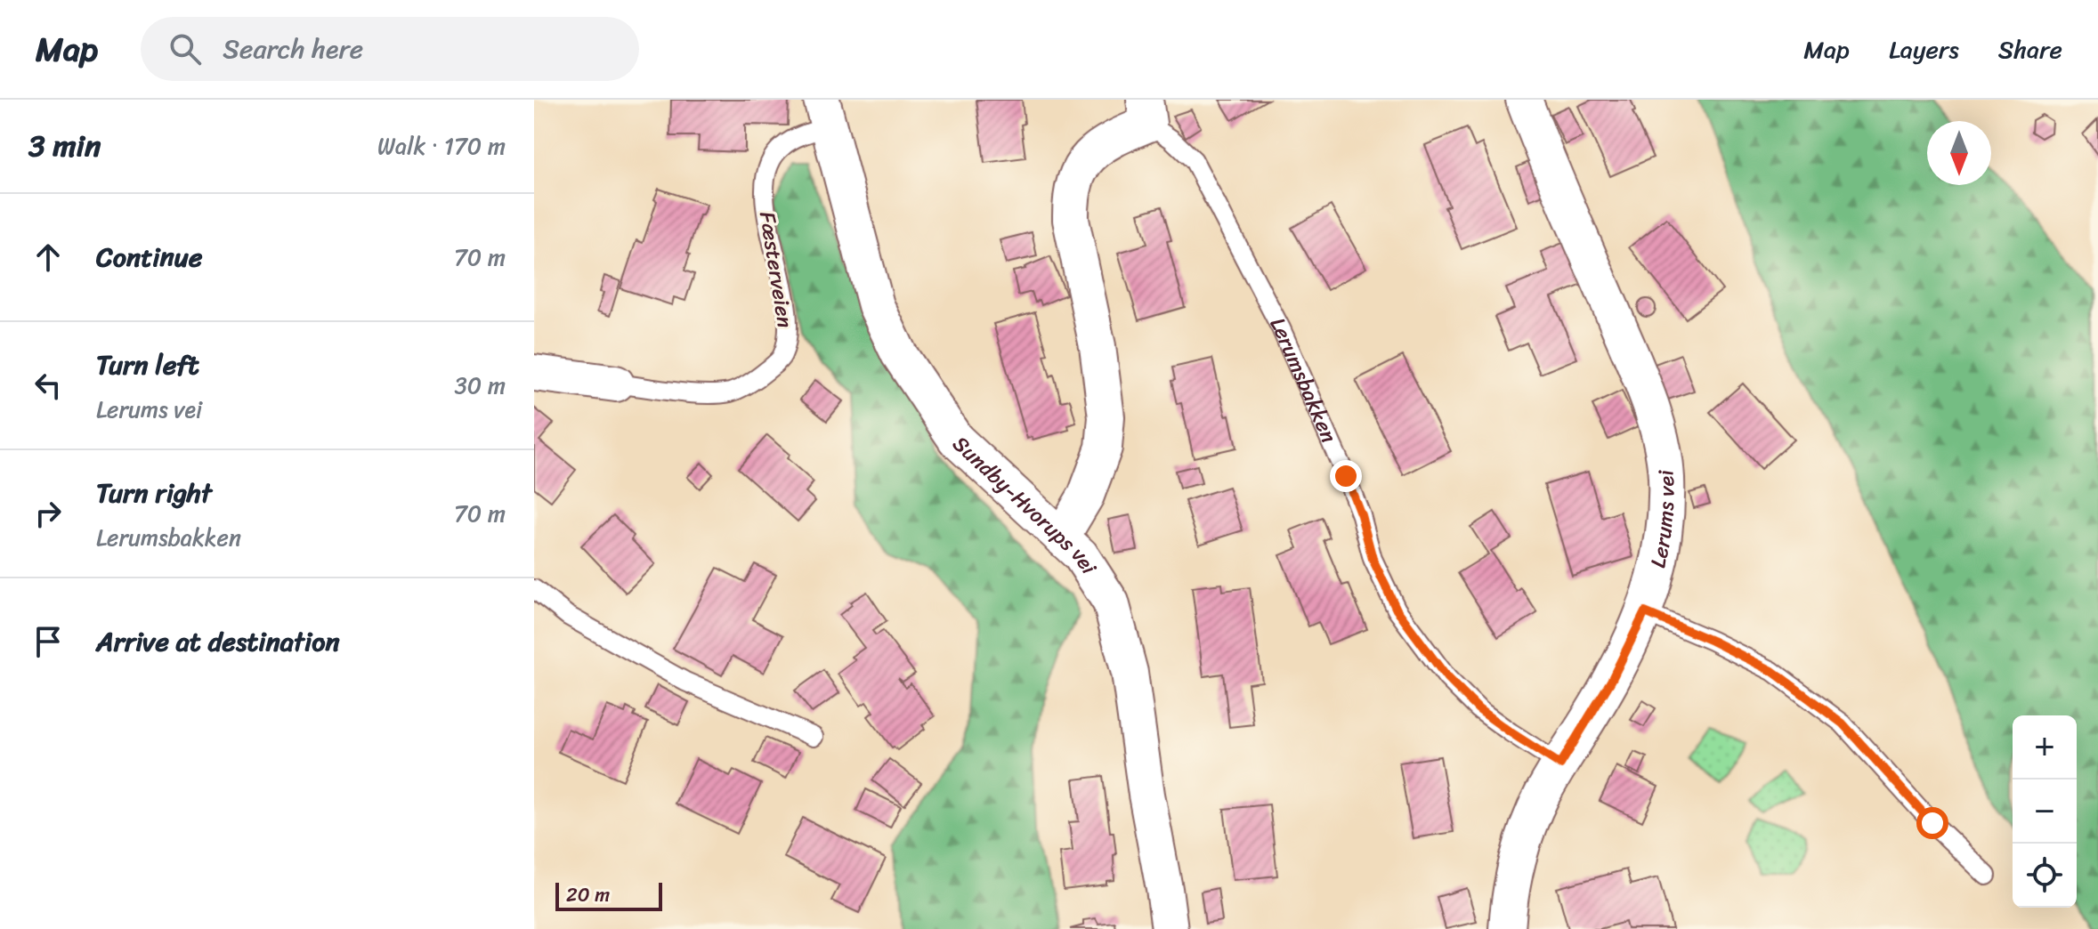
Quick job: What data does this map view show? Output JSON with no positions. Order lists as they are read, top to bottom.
{
  "streets": {
    "street": [
      "Fæsterveien",
      "Lerumsbakken",
      "Sundby-Hvorups vei",
      "Lerums vei"
    ]
  },
  "crossings": [
    ["Fæsterveien", "Sundby-Hvorups vei"],
    ["Lerumsbakken", "Sundby-Hvorups vei"],
    ["Lerumsbakken", "Lerums vei"]
  ],
  "scale_bar": "20 m",
  "north": "bottom",
  "page": {
    "header": "Map",
    "search": "Search here",
    "nav": ["Map", "Layers", "Share"],
    "heading": ["3 min", "Walk · 170 m"],
    "list": [
      ["Continue", "70 m"],
      ["Turn left", "Lerums vei", "30 m"],
      ["Turn right", "Lerumsbakken", "70 m"],
      "Arrive at destination"
    ],
    "map_buttons": ["+", "−"],
    "scale": "20 m"
  }
}
